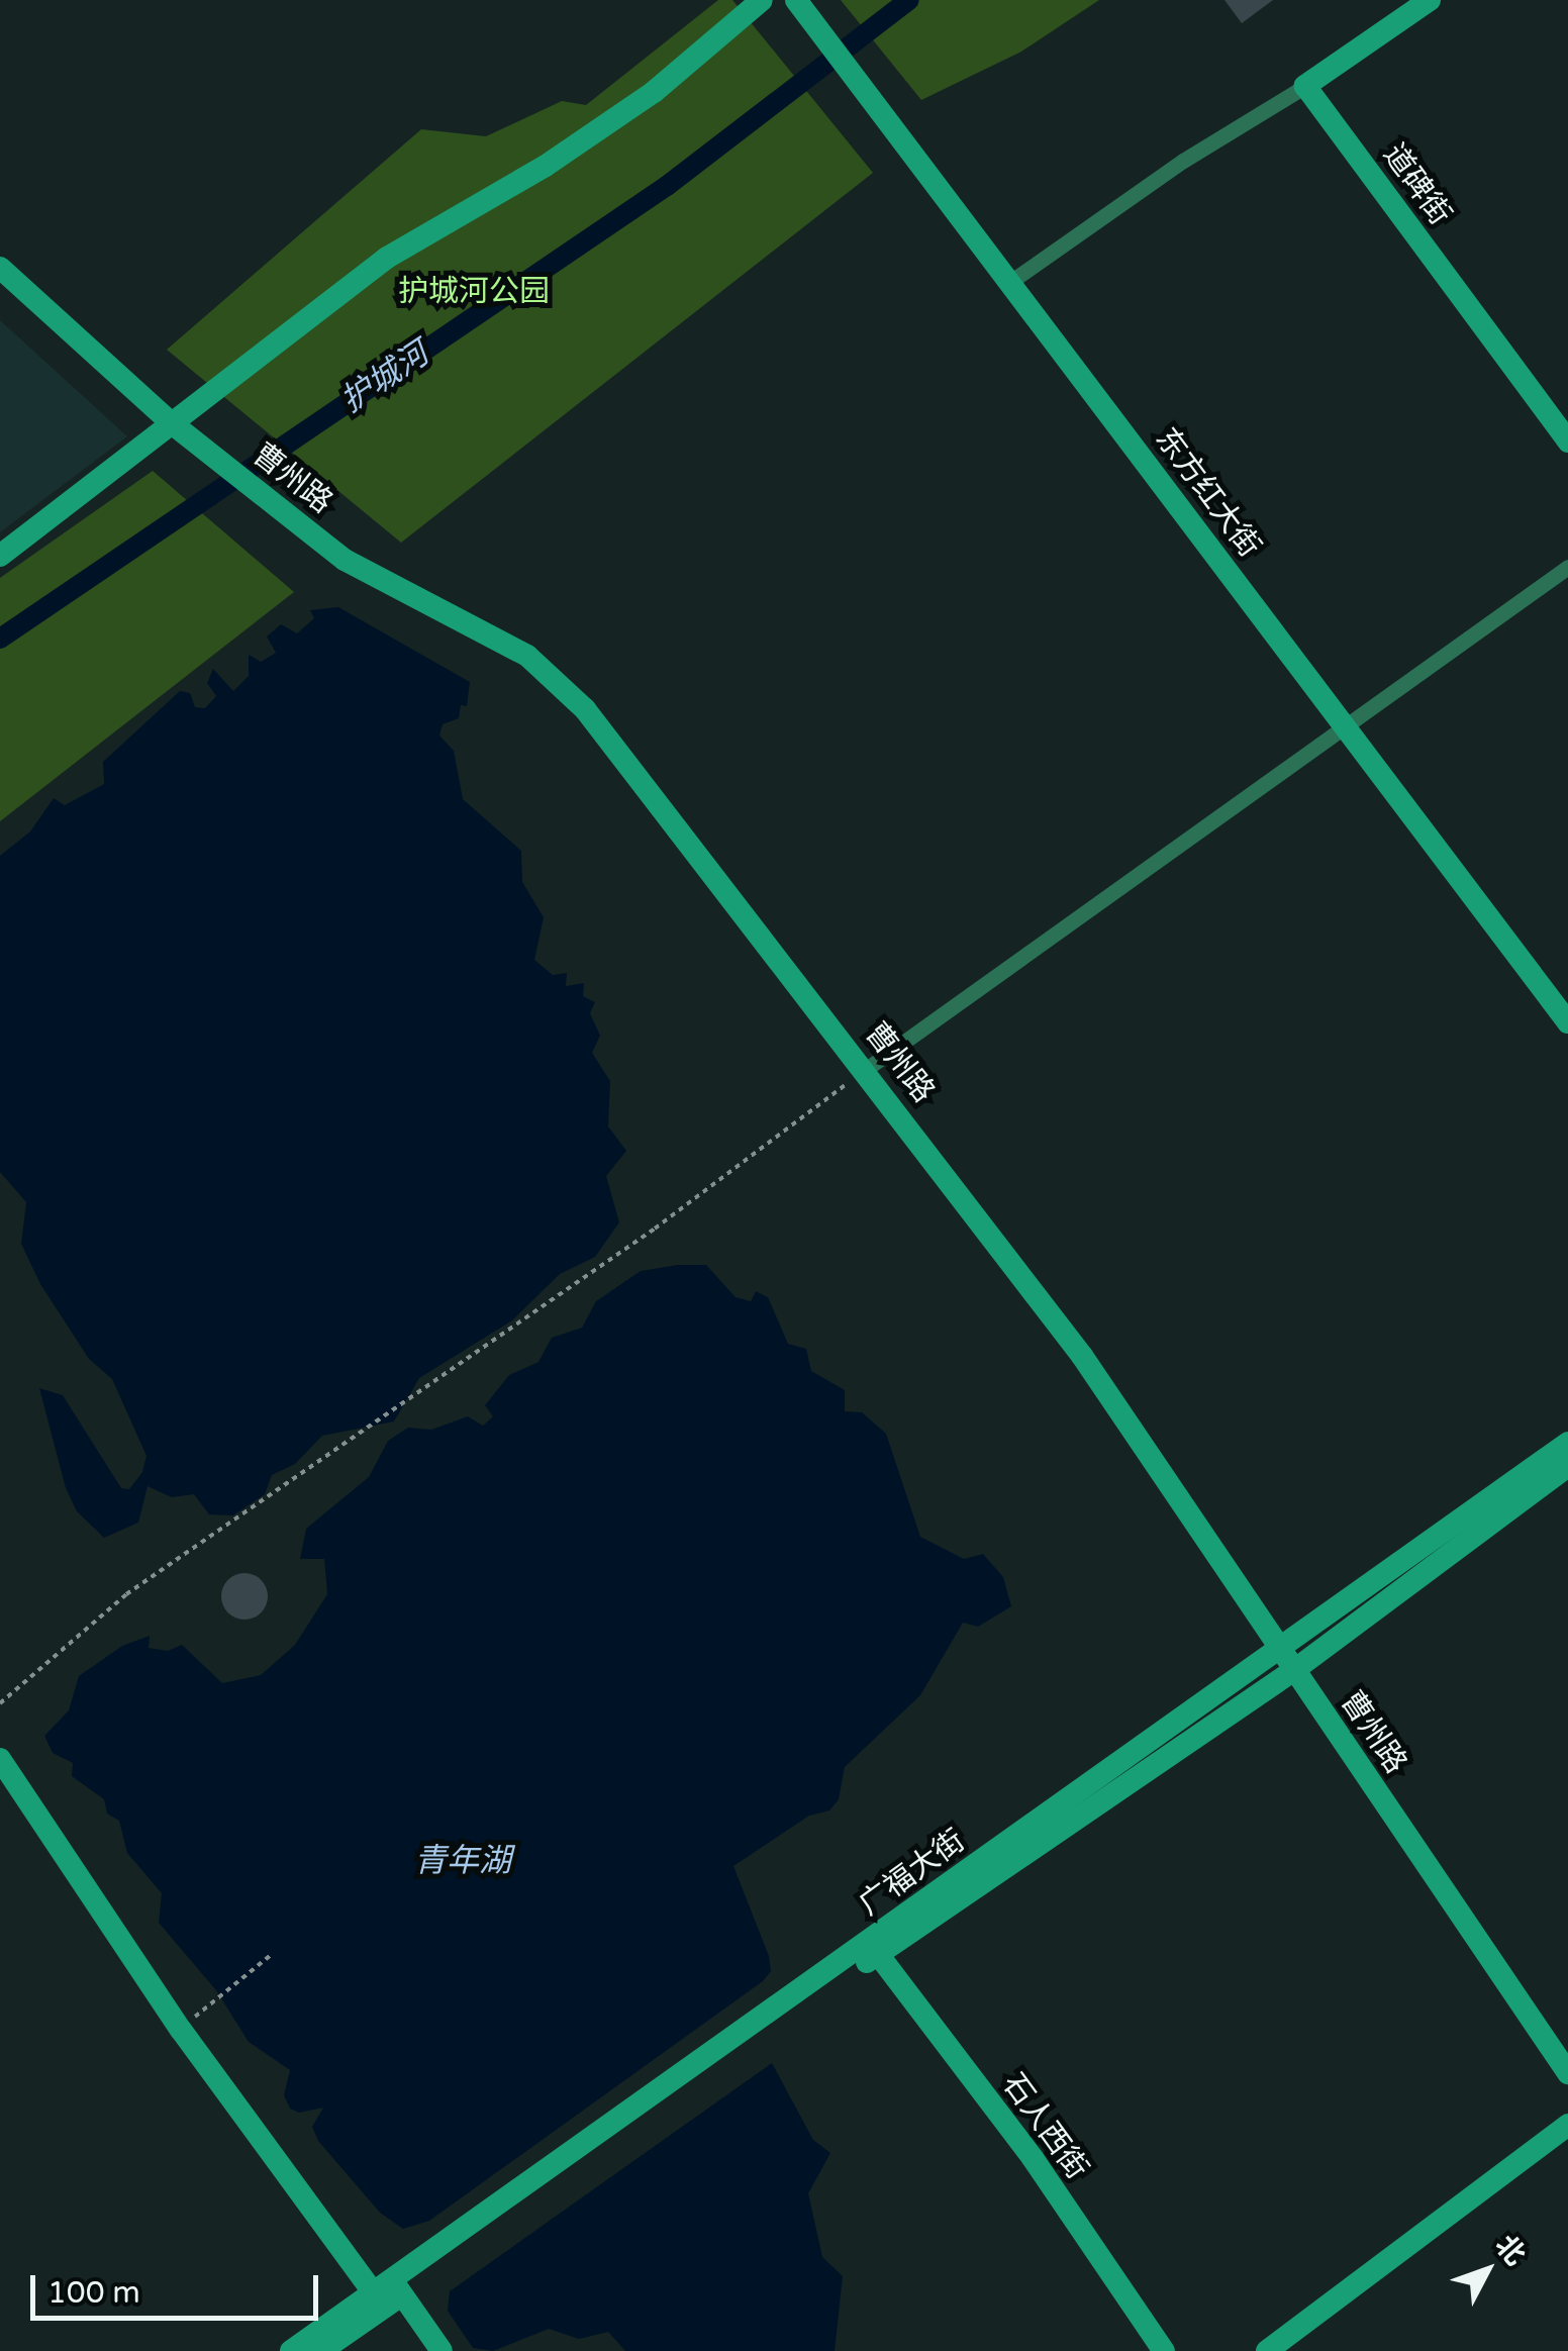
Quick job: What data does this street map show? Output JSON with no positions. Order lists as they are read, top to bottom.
{
  "streets": {
    "main road": [
      "道碑街",
      "曹州路",
      "东方红大街",
      "广福大街",
      "石人西街"
    ]
  },
  "crossings": [
    ["曹州路", "广福大街"],
    ["广福大街", "石人西街"]
  ],
  "water": ["护城河", "青年湖"],
  "parks": ["护城河公园"],
  "scale_bar": "100 m",
  "north": "top right"
}
